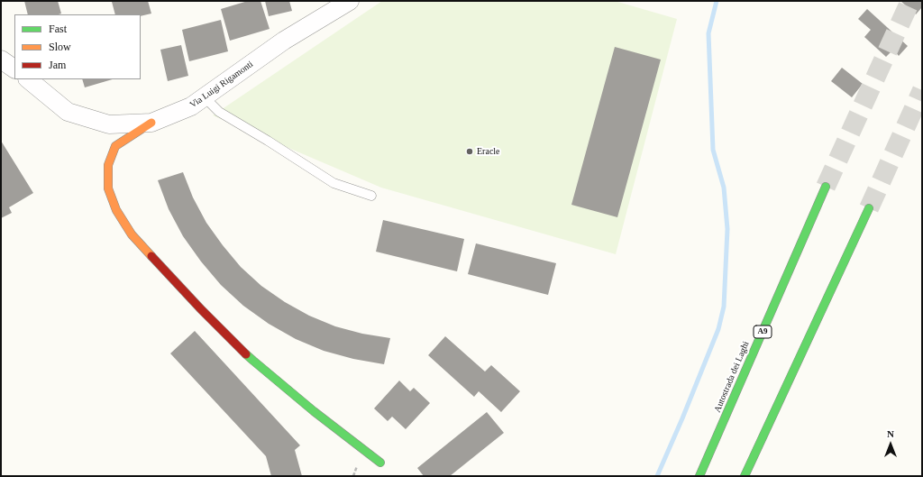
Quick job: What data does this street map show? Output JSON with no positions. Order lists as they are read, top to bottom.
{
  "streets": {
    "main road": ["A9", "Autostrada dei Laghi"],
    "street": ["Via Luigi Rigamonti"]
  },
  "places": ["Eracle"],
  "legend": ["Fast", "Slow", "Jam"],
  "north": "top"
}
